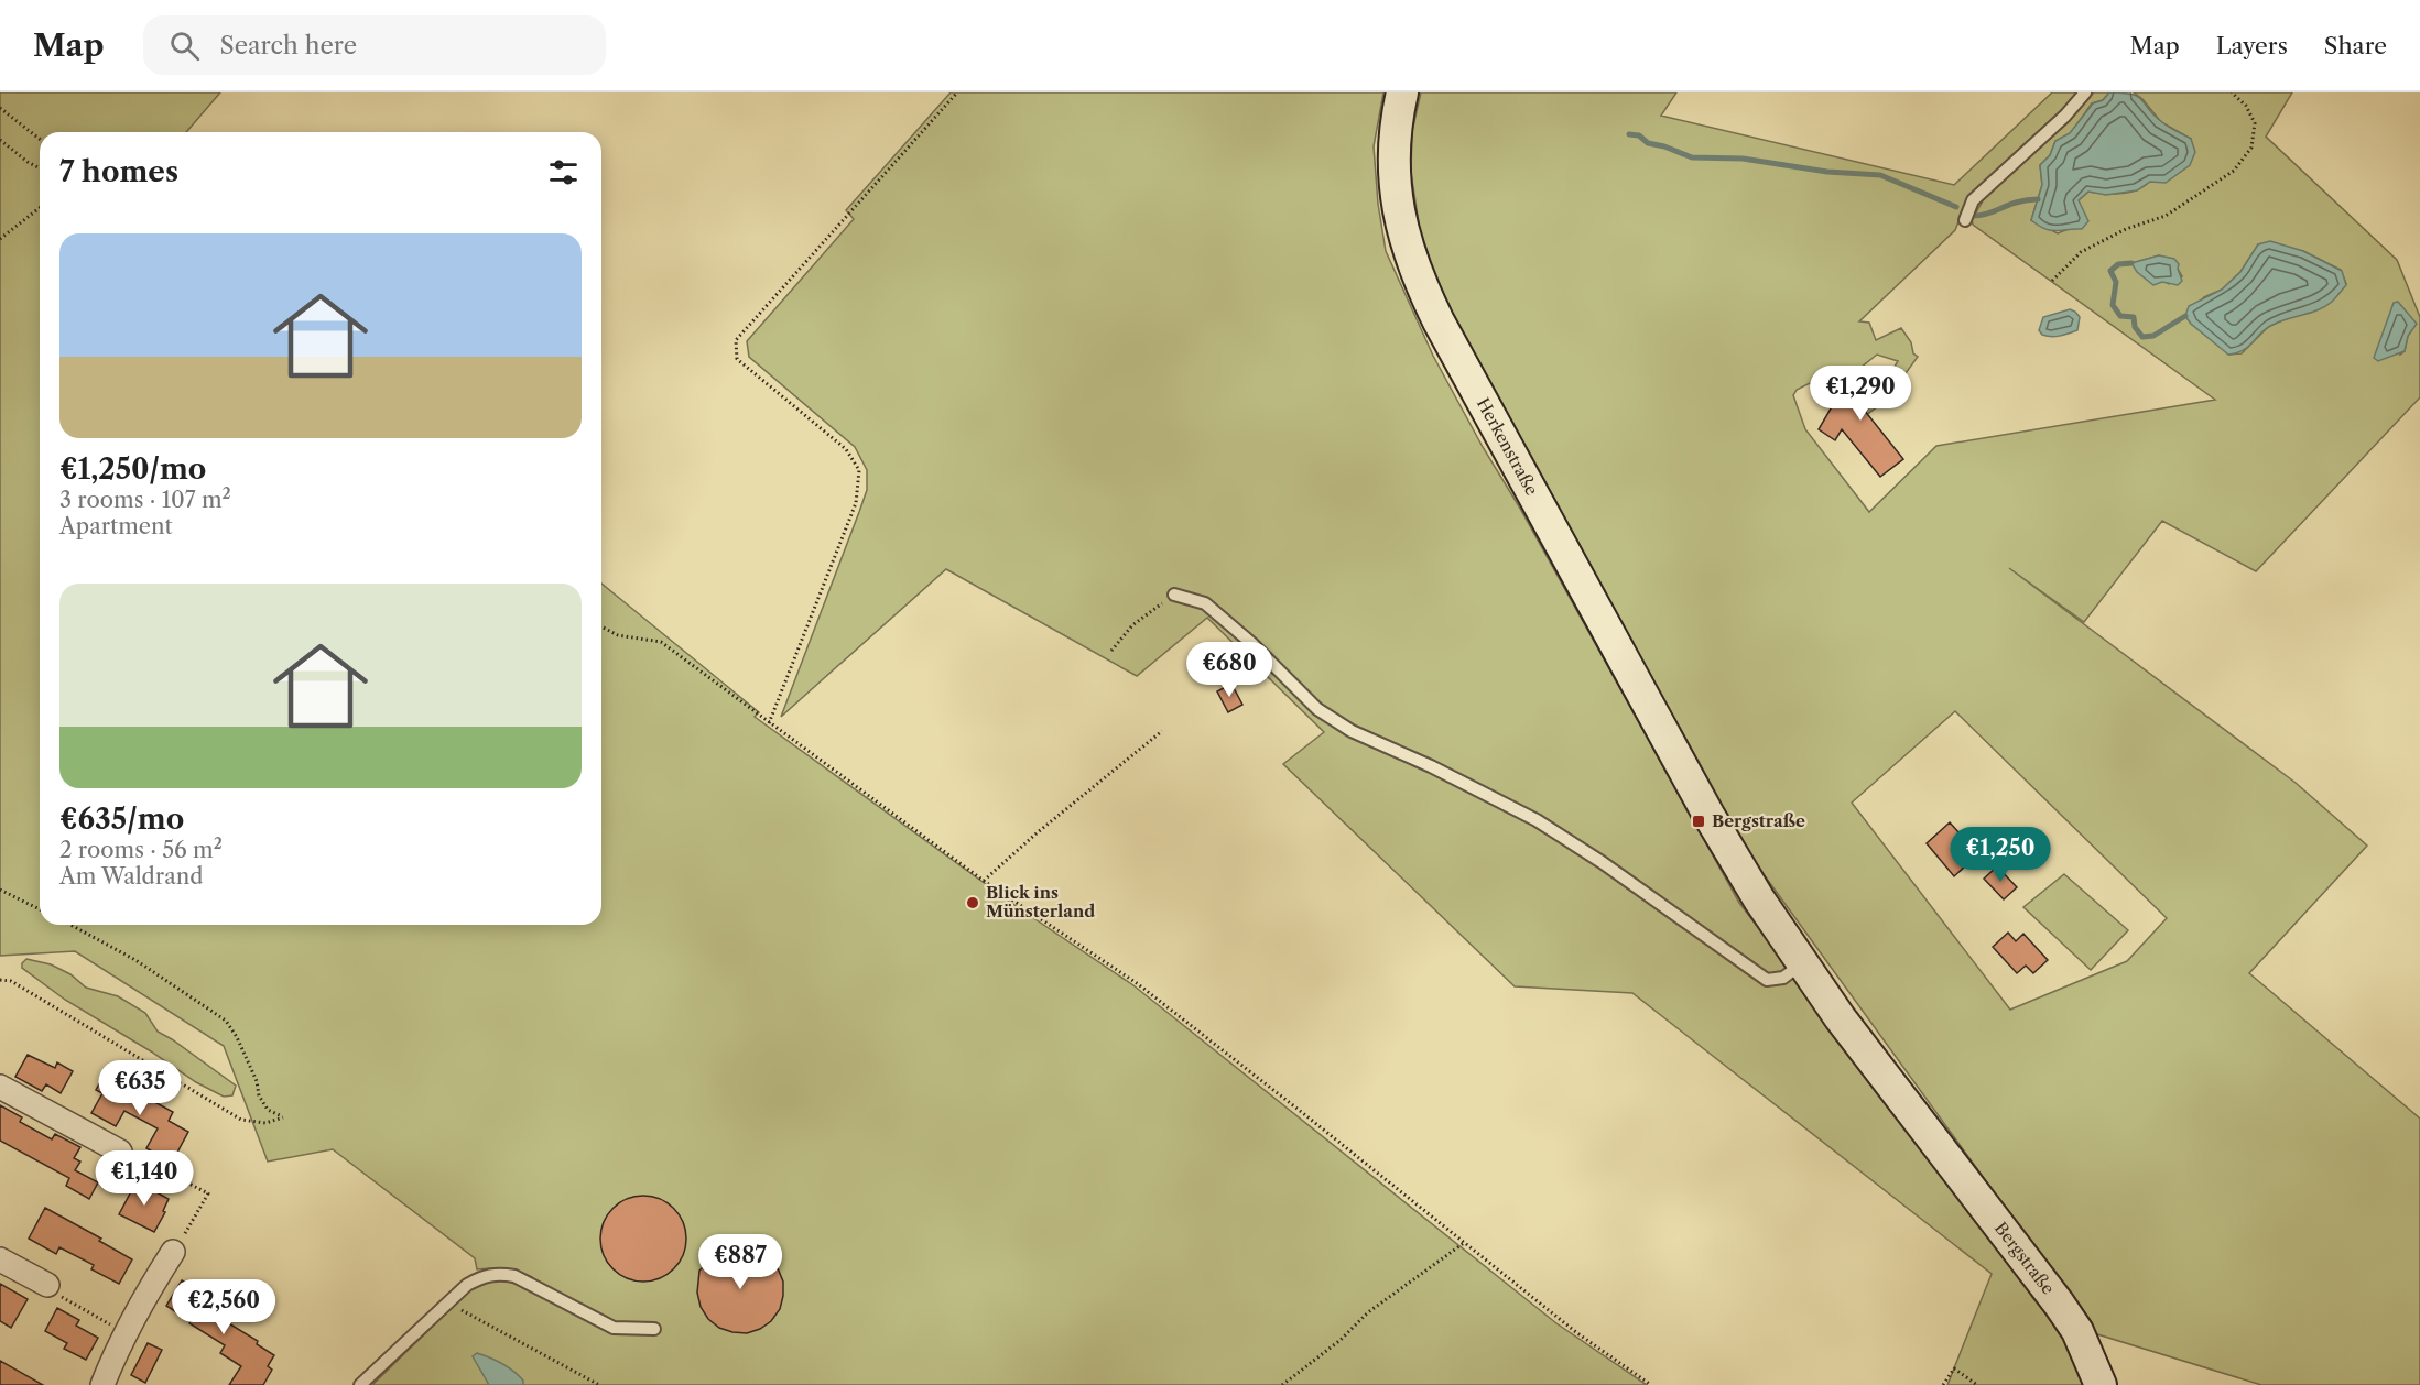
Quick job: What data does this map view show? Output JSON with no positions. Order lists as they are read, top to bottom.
{
  "streets": {
    "main road": ["Herkenstraße", "Bergstraße"]
  },
  "crossings": [
    ["Herkenstraße", "Bergstraße"]
  ],
  "places": {
    "transit": ["Bergstraße"],
    "other": ["Blick ins Münsterland"]
  },
  "page": {
    "header": "Map",
    "search": "Search here",
    "nav": ["Map", "Layers", "Share"],
    "heading": "7 homes",
    "list": [
      {
        "name": "€1,250/mo",
        "note": "3 rooms · 107 m² · Apartment"
      },
      {
        "name": "€635/mo",
        "note": "2 rooms · 56 m² · Am Waldrand"
      }
    ],
    "price": [
      "€1,290",
      "€680",
      "€1,250",
      "€635",
      "€1,140",
      "€887",
      "€2,560"
    ]
  }
}
